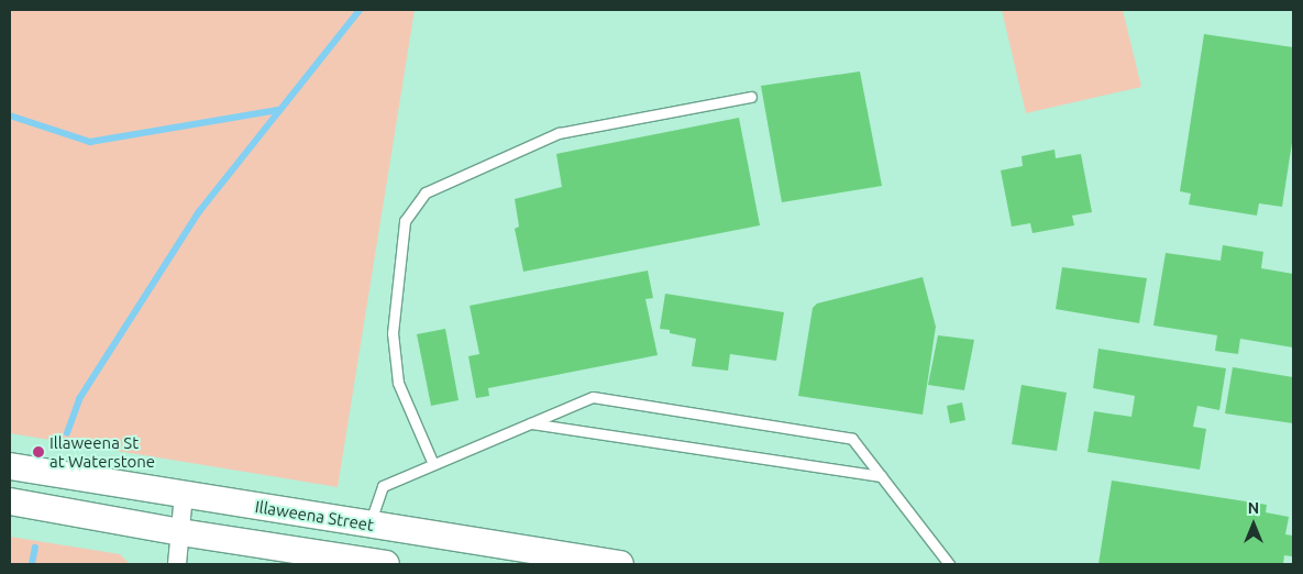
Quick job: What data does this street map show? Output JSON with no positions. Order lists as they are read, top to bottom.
{
  "streets": {
    "main road": ["Illaweena Street"]
  },
  "places": ["Illaweena St at Waterstone"],
  "north": "top"
}
